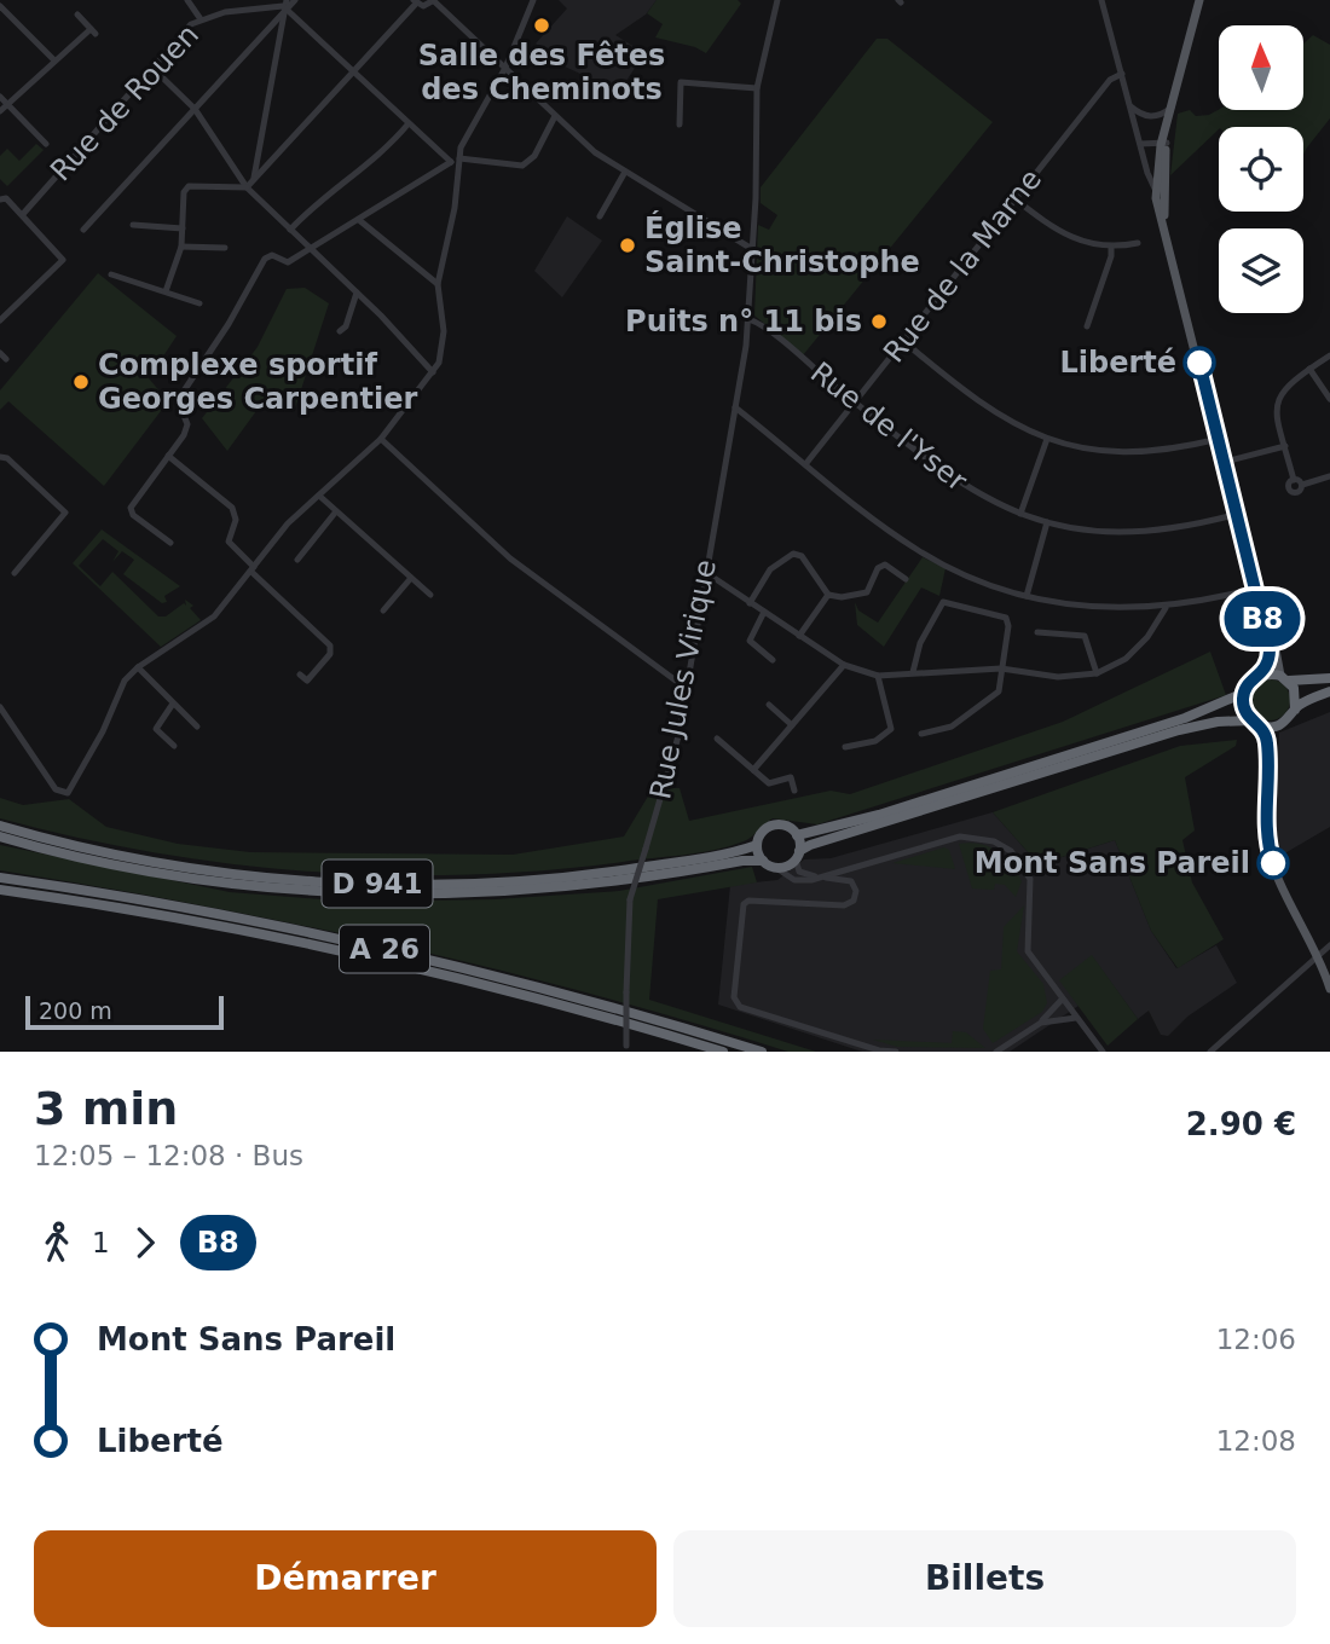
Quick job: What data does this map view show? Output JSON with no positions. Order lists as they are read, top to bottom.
{
  "streets": {
    "highway": ["D 941", "A 26"],
    "street": [
      "Rue de Rouen",
      "Rue de la Marne",
      "Rue de l'Yser",
      "Rue Jules Virique"
    ]
  },
  "crossings": [
    ["Rue de la Marne", "Rue de l'Yser"],
    ["Rue de l'Yser", "Rue Jules Virique"]
  ],
  "places": [
    "Salle des Fêtes des Cheminots",
    "Église Saint-Christophe",
    "Puits n° 11 bis",
    "Liberté",
    "Complexe sportif Georges Carpentier",
    "Mont Sans Pareil"
  ],
  "lines": ["bus line B8"],
  "scale_bar": "200 m",
  "north": "top",
  "page": {
    "on_map": "B8",
    "scale": "200 m",
    "heading": ["3 min", "12:05 – 12:08 · Bus", "2.90 €"],
    "legs": ["1", "B8"],
    "list": [
      {
        "name": "Mont Sans Pareil",
        "value": "12:06"
      },
      {
        "name": "Liberté",
        "value": "12:08"
      }
    ],
    "buttons": ["Démarrer", "Billets"]
  }
}
